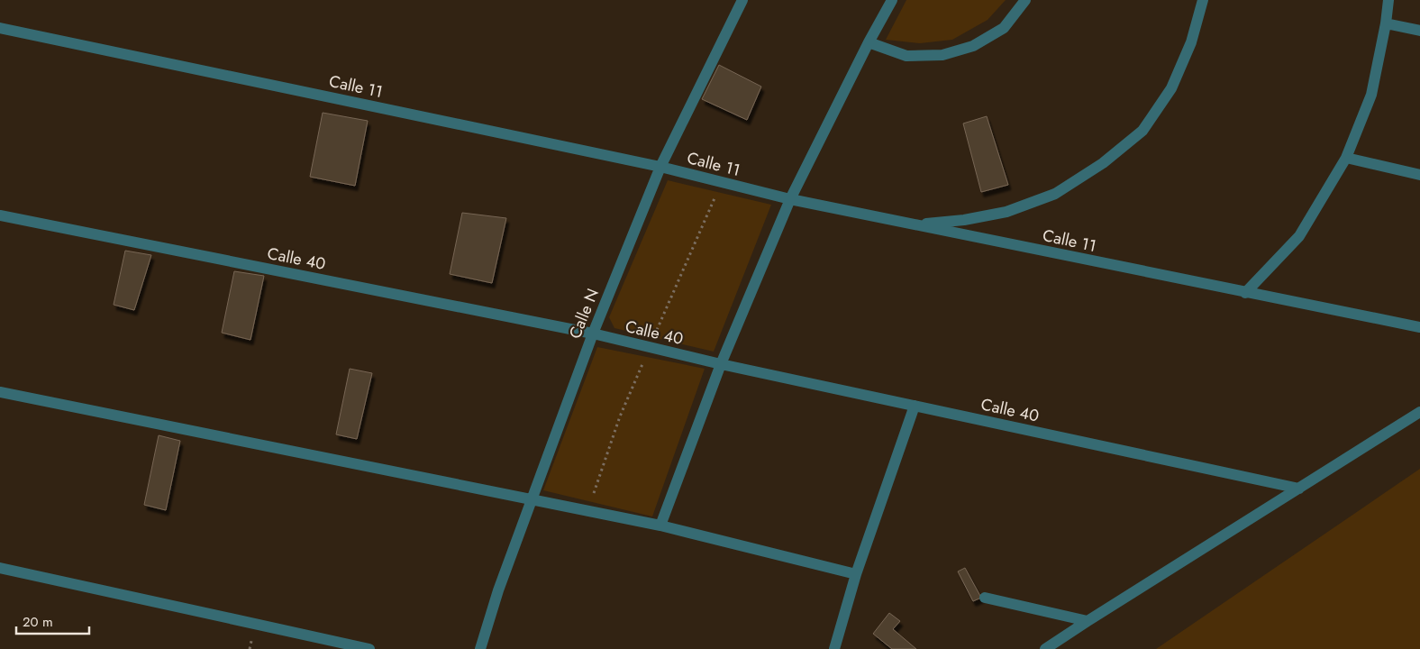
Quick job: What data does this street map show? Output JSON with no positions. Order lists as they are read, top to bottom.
{
  "streets": {
    "street": ["Calle 11", "Calle 40", "Calle N"]
  },
  "crossings": [
    ["Calle 11", "Calle N"],
    ["Calle 40", "Calle N"]
  ],
  "scale_bar": "20 m"
}
